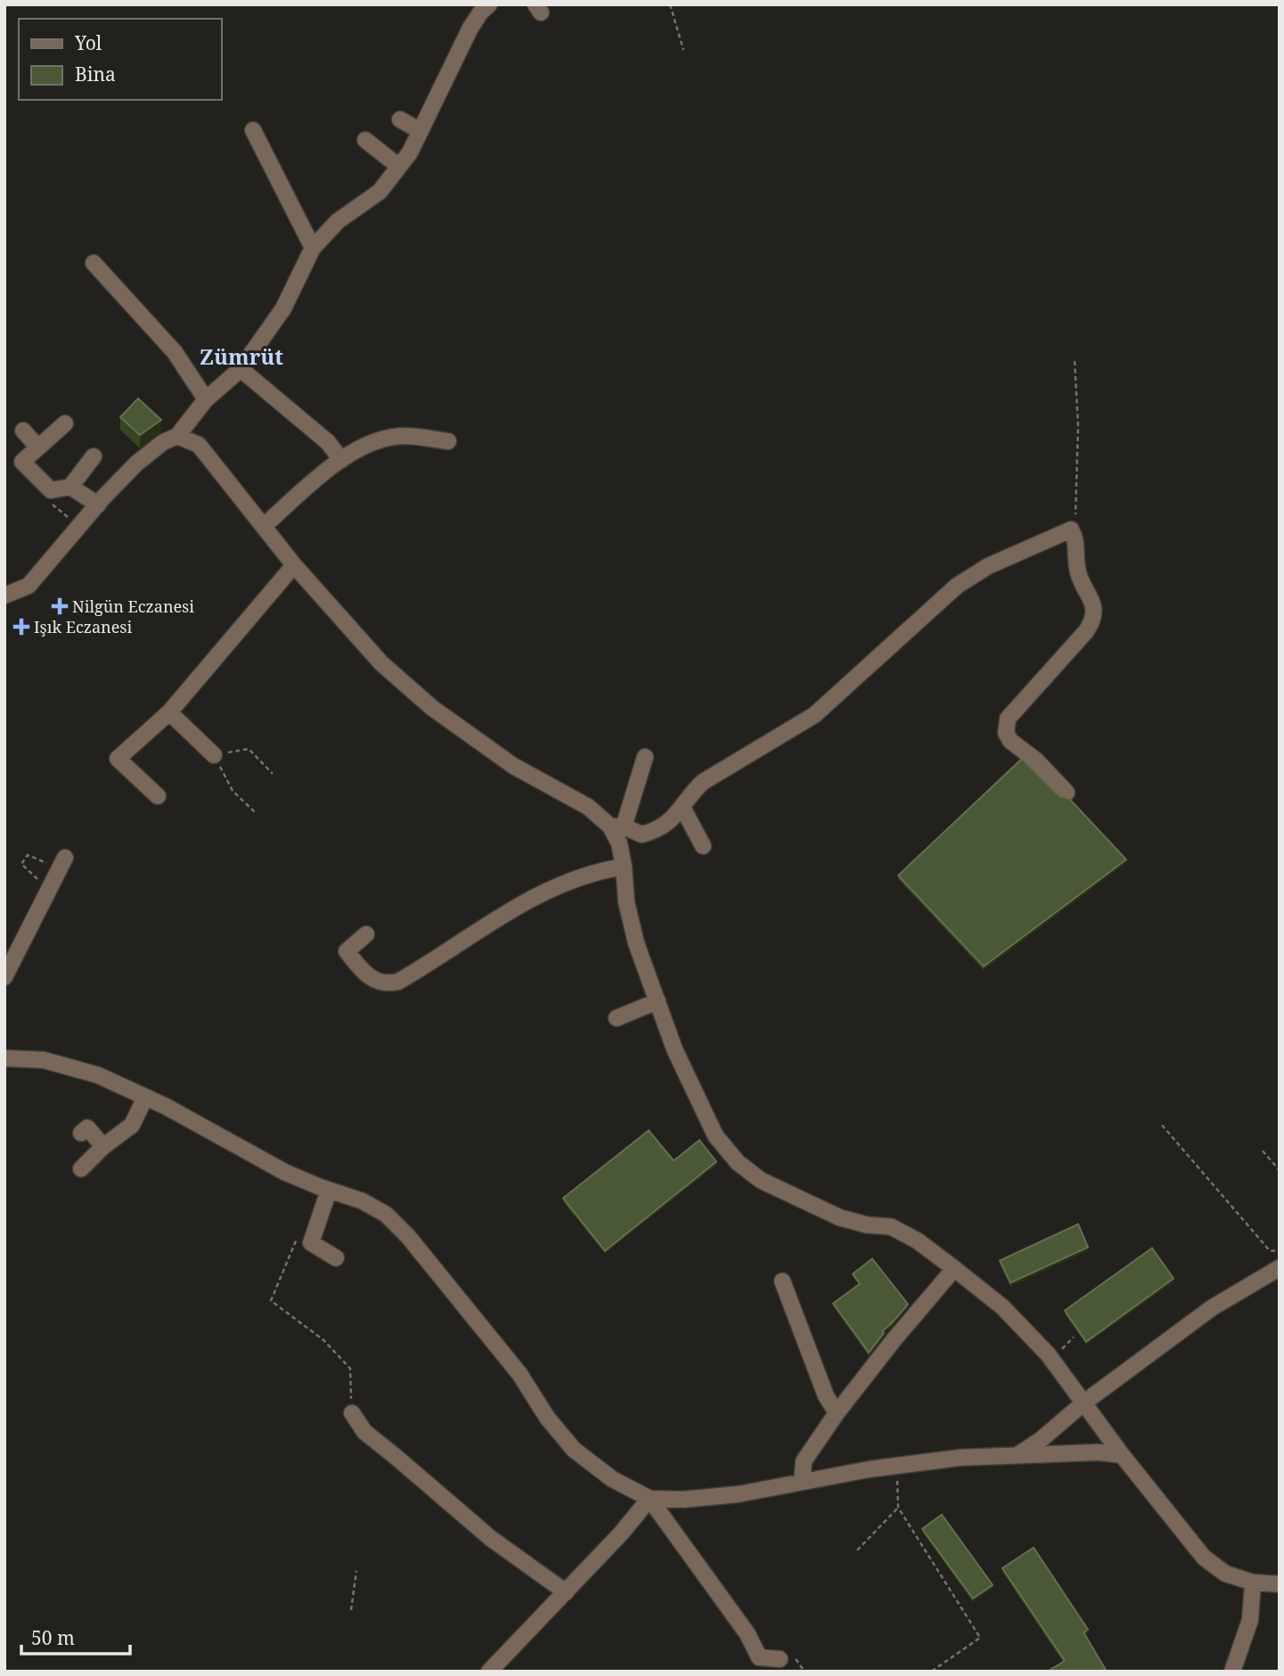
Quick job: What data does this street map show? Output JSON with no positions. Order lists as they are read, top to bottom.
{
  "districts": ["Zümrüt"],
  "places": {
    "health": ["Nilgün Eczanesi", "Işık Eczanesi"]
  },
  "legend": ["Yol", "Bina"],
  "scale_bar": "50 m"
}
